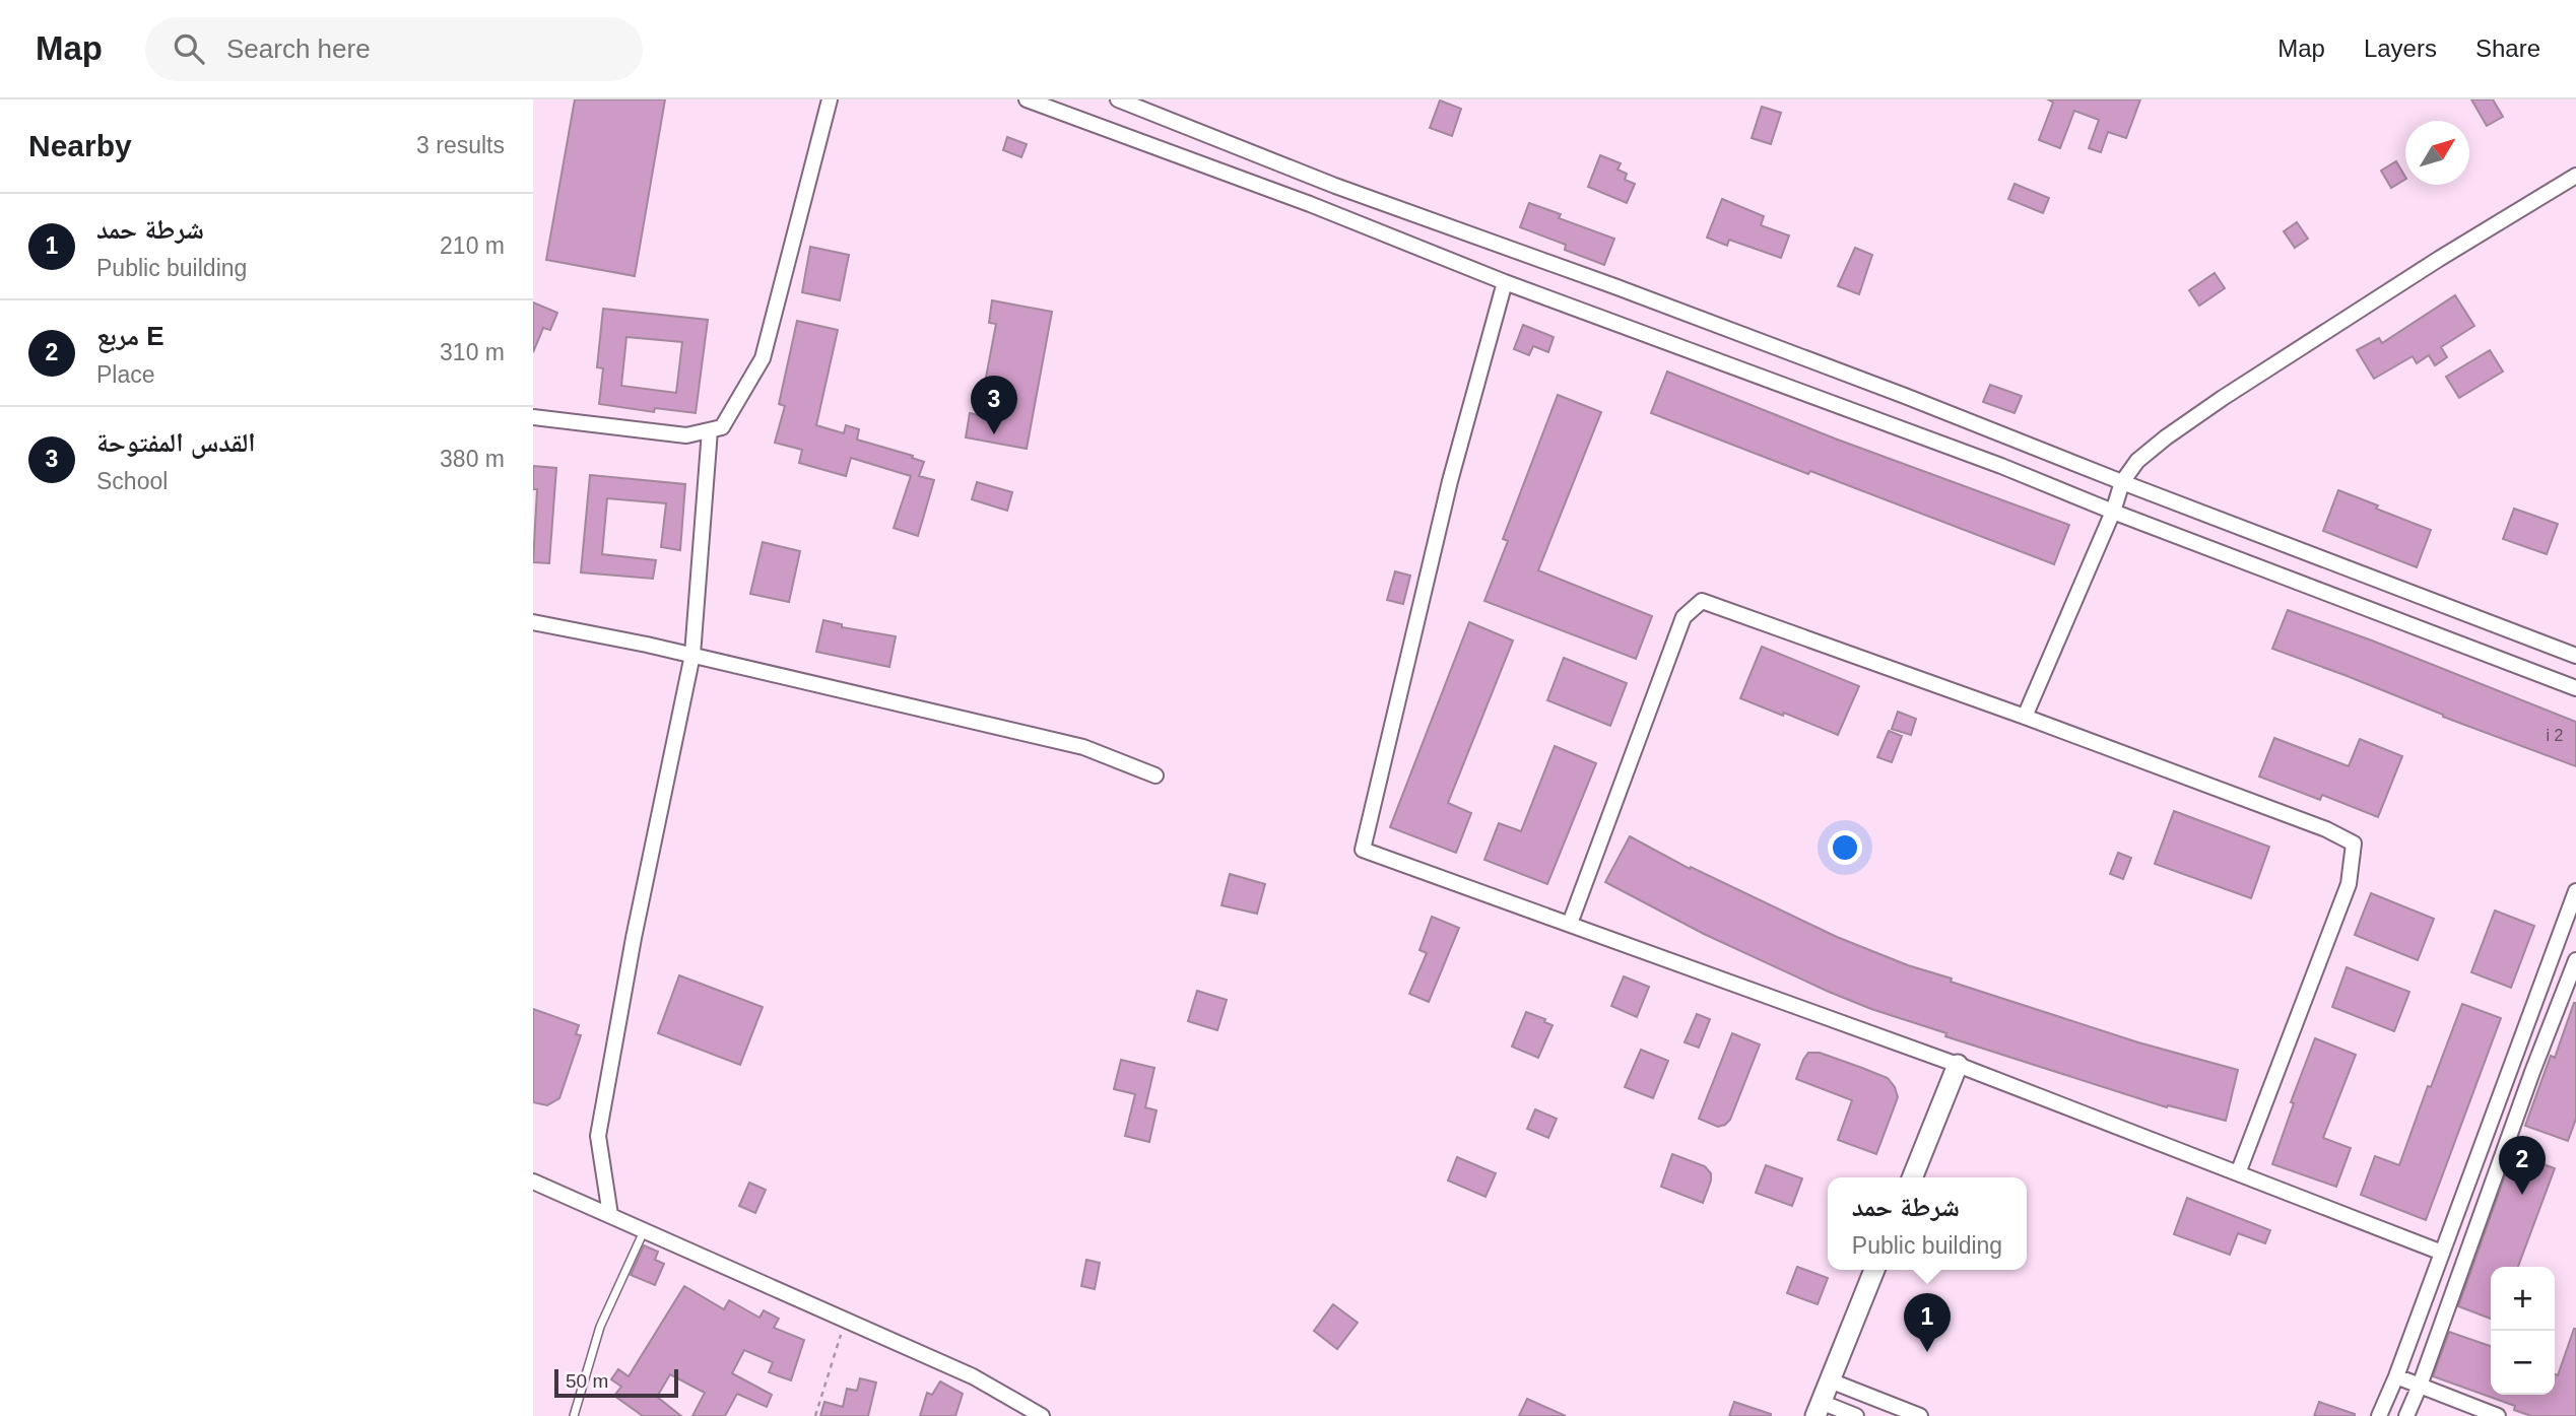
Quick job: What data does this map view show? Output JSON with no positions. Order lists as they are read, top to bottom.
{
  "house_numbers": ["i 2"],
  "scale_bar": "50 m",
  "north": "top right",
  "page": {
    "header": "Map",
    "search": "Search here",
    "nav": ["Map", "Layers", "Share"],
    "heading": ["Nearby", "3 results"],
    "list": [
      {
        "mark": "1",
        "name": "شرطة حمد",
        "note": "Public building",
        "value": "210 m"
      },
      {
        "mark": "2",
        "name": "مربع E",
        "note": "Place",
        "value": "310 m"
      },
      {
        "mark": "3",
        "name": "القدس المفتوحة",
        "note": "School",
        "value": "380 m"
      }
    ],
    "pins": ["3", "2", "1"],
    "popup": ["شرطة حمد", "Public building"],
    "map_buttons": ["+", "−"],
    "scale": "50 m"
  }
}
